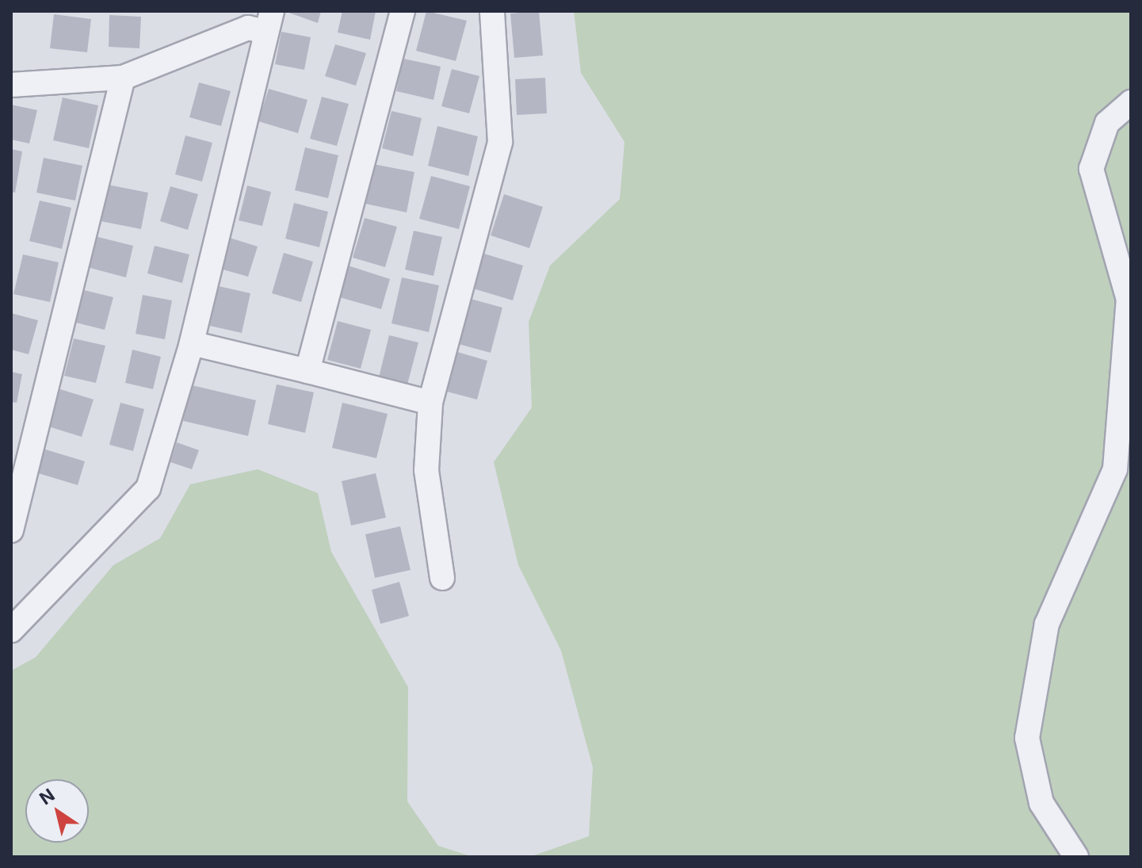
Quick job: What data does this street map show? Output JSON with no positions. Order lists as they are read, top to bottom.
{
  "north": "top left"
}
